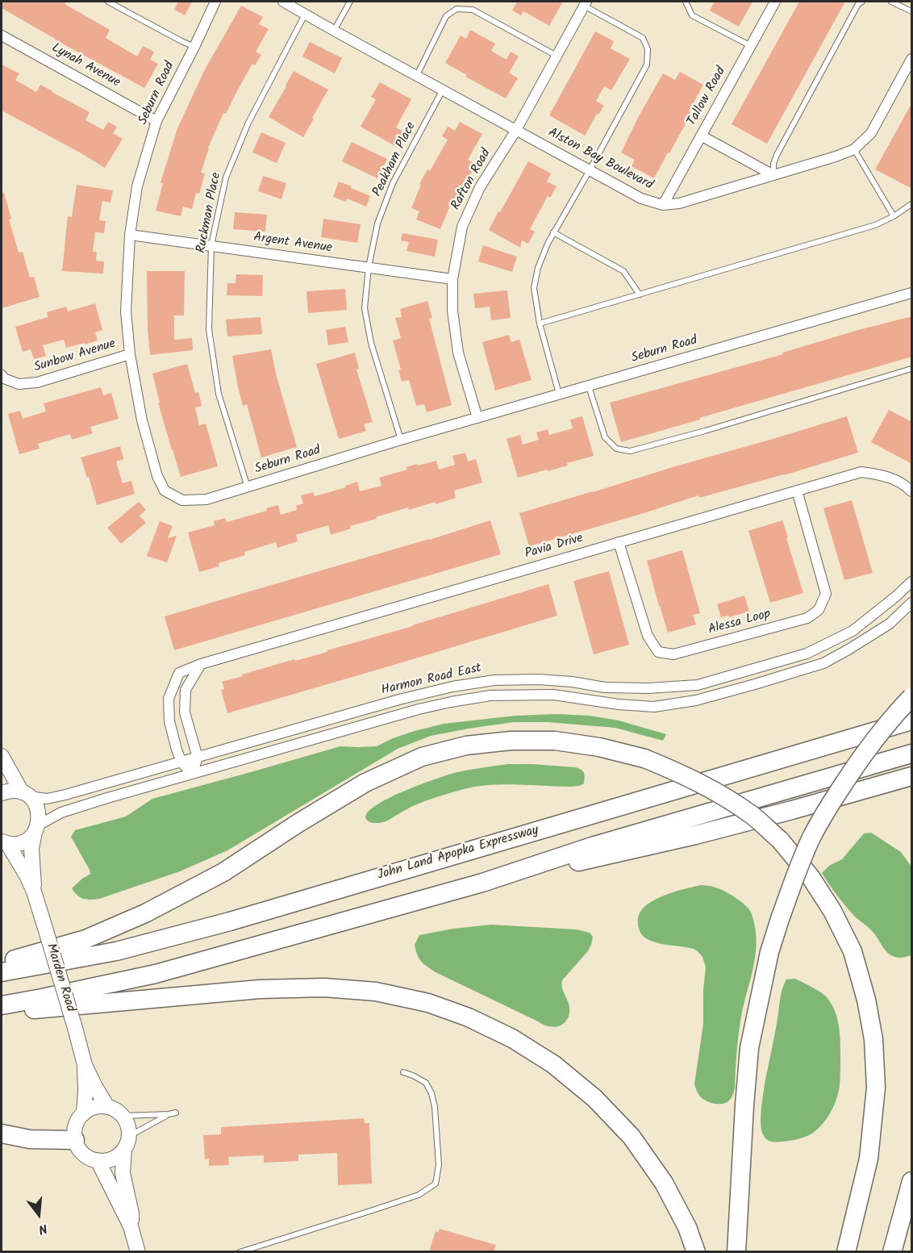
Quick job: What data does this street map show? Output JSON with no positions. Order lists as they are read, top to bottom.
{
  "streets": {
    "highway": ["John Land Apopka Expressway"],
    "street": [
      "Lynah Avenue",
      "Seburn Road",
      "Tallow Road",
      "Alston Bay Boulevard",
      "Rafton Road",
      "Argent Avenue",
      "Sunbow Avenue",
      "Pavia Drive",
      "Alessa Loop",
      "Harmon Road East",
      "Marden Road"
    ],
    "lane": ["Peakham Place", "Ruckman Place"]
  },
  "crossings": [
    ["Lynah Avenue", "Seburn Road"],
    ["Seburn Road", "Peakham Place"],
    ["Seburn Road", "Rafton Road"],
    ["Seburn Road", "Ruckman Place"],
    ["Seburn Road", "Argent Avenue"],
    ["Seburn Road", "Sunbow Avenue"],
    ["Tallow Road", "Alston Bay Boulevard"],
    ["Peakham Place", "Alston Bay Boulevard"],
    ["Peakham Place", "Argent Avenue"],
    ["Alston Bay Boulevard", "Rafton Road"],
    ["Alston Bay Boulevard", "Ruckman Place"],
    ["Rafton Road", "Argent Avenue"],
    ["Ruckman Place", "Argent Avenue"],
    ["Pavia Drive", "Alessa Loop"],
    ["Pavia Drive", "Harmon Road East"],
    ["Harmon Road East", "Marden Road"]
  ],
  "north": "bottom"
}
